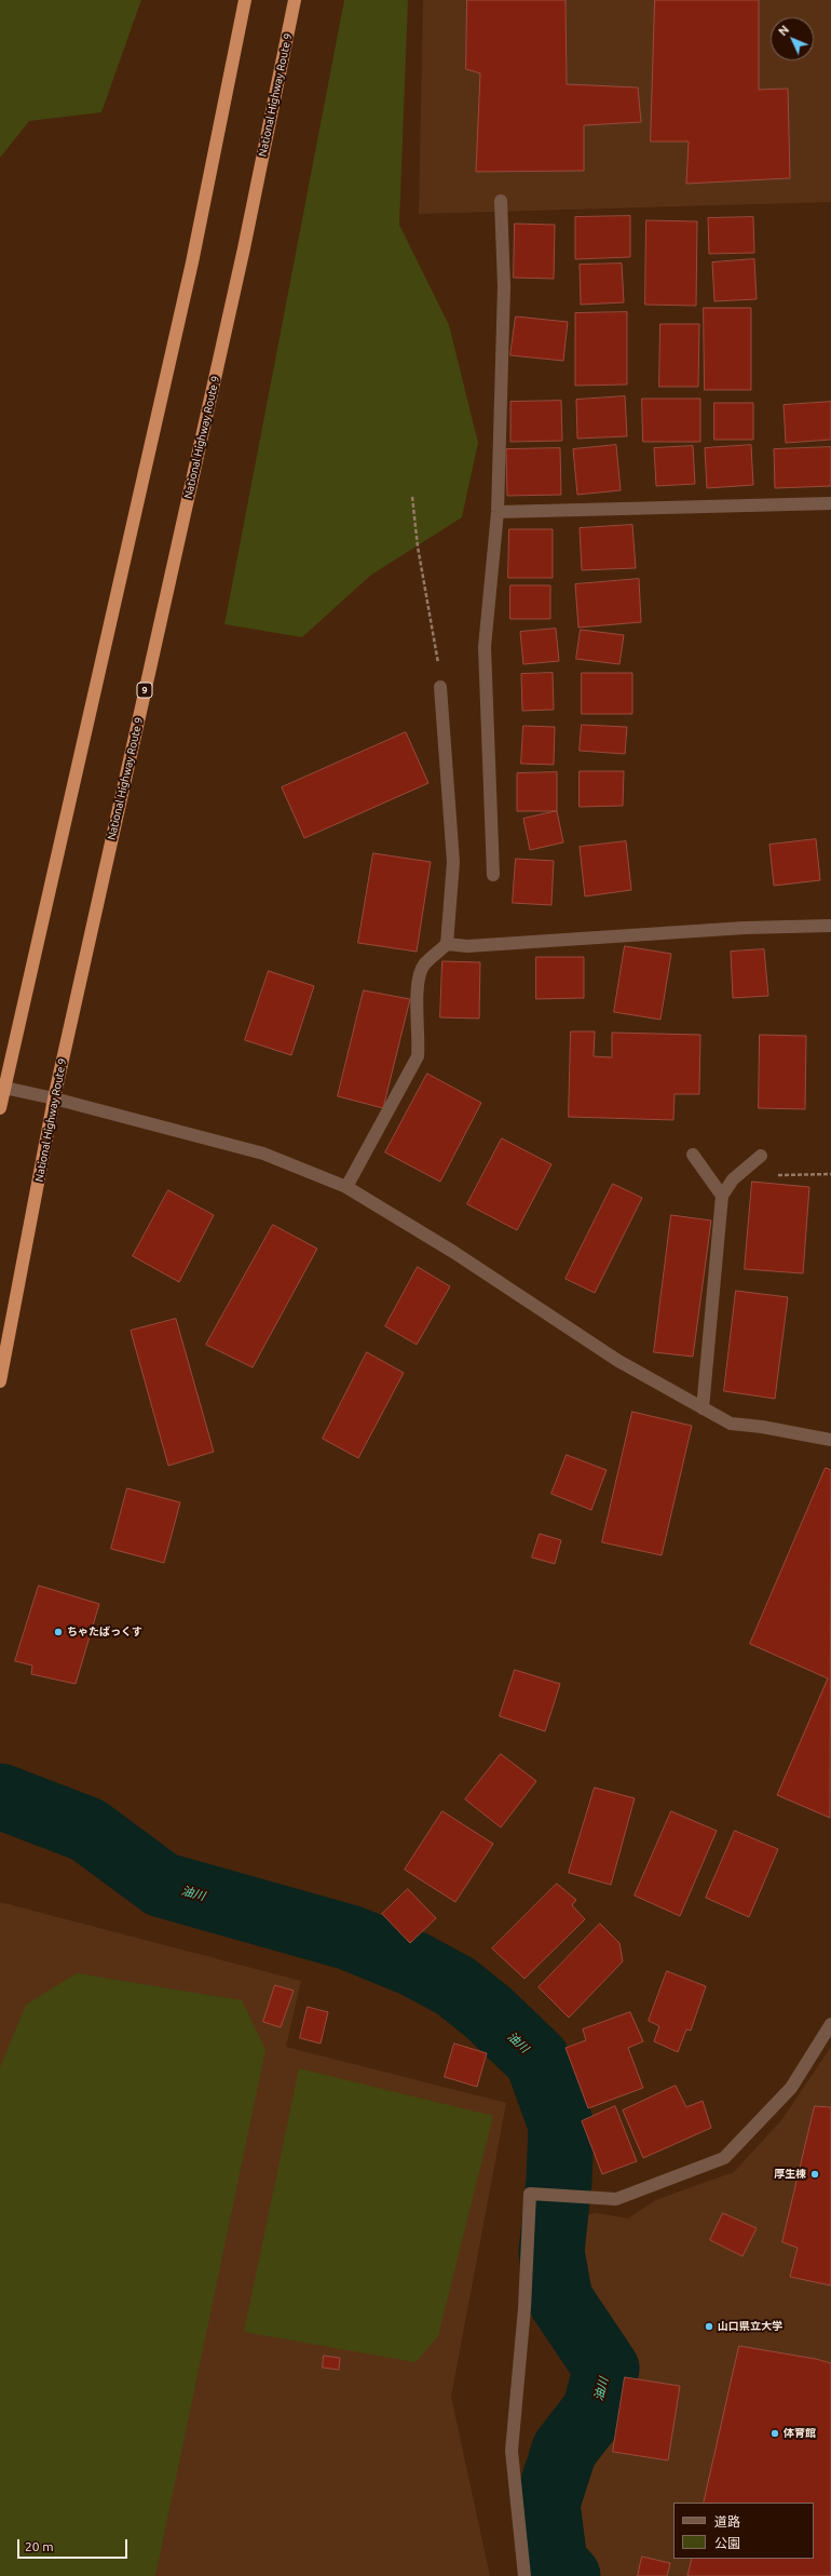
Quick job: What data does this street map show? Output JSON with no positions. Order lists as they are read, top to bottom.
{
  "streets": {
    "highway": ["National Highway Route 9", "9"]
  },
  "water": ["油川"],
  "places": [
    "ちゃたばっくす",
    "厚生棟",
    "山口県立大学",
    "体育館"
  ],
  "legend": ["道路", "公園"],
  "scale_bar": "20 m",
  "north": "top left"
}
